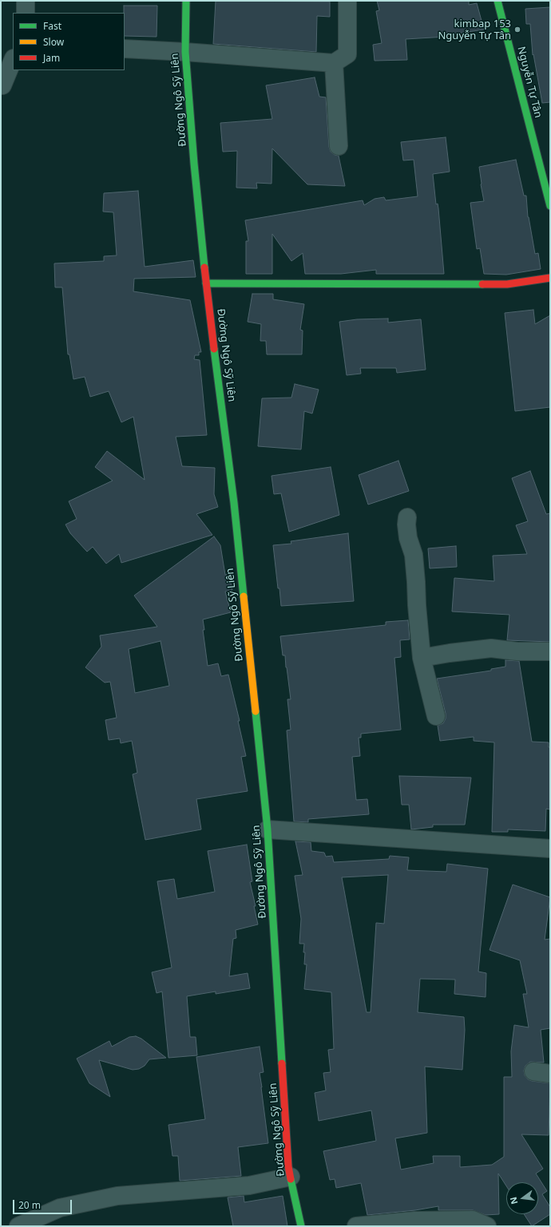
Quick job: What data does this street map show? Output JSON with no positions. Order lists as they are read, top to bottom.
{
  "streets": {
    "street": ["Nguyễn Tự Tân", "Đường Ngô Sỹ Liên"]
  },
  "places": ["kimbap 153 Nguyễn Tự Tân"],
  "legend": ["Fast", "Slow", "Jam"],
  "scale_bar": "20 m",
  "north": "left"
}
